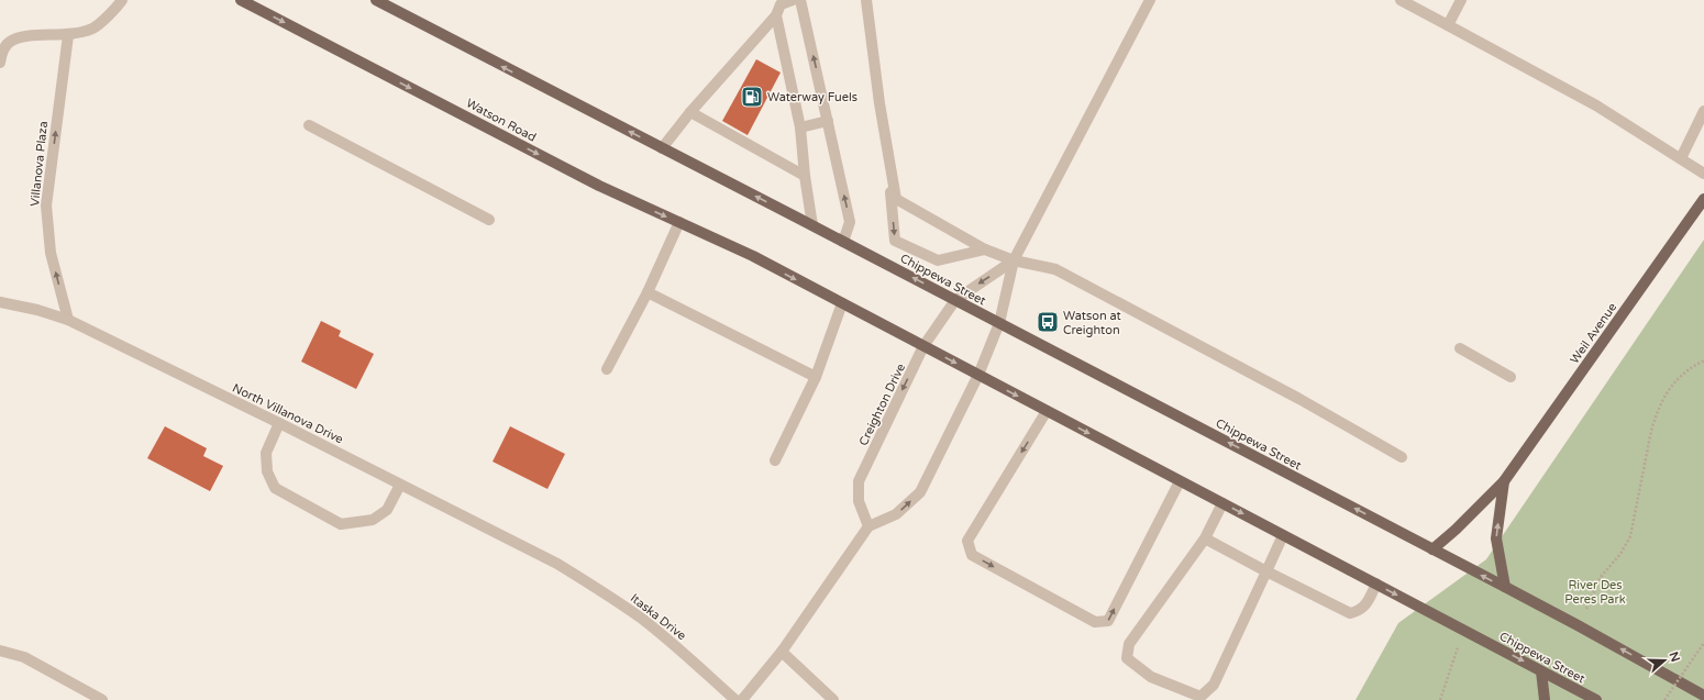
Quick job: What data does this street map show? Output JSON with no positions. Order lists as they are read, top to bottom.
{
  "streets": {
    "main road": ["Watson Road", "Chippewa Street", "Weil Avenue"],
    "street": [
      "Villanova Plaza",
      "Creighton Drive",
      "North Villanova Drive",
      "Itaska Drive"
    ]
  },
  "crossings": [
    ["Watson Road", "Chippewa Street"],
    ["Villanova Plaza", "North Villanova Drive"],
    ["Chippewa Street", "Weil Avenue"],
    ["Chippewa Street", "Creighton Drive"],
    ["North Villanova Drive", "Itaska Drive"]
  ],
  "one_way": ["Villanova Plaza"],
  "parks": ["River Des Peres Park"],
  "places": {
    "fuel station": ["Waterway Fuels"],
    "bus stop": ["Watson at Creighton"]
  },
  "north": "right"
}
